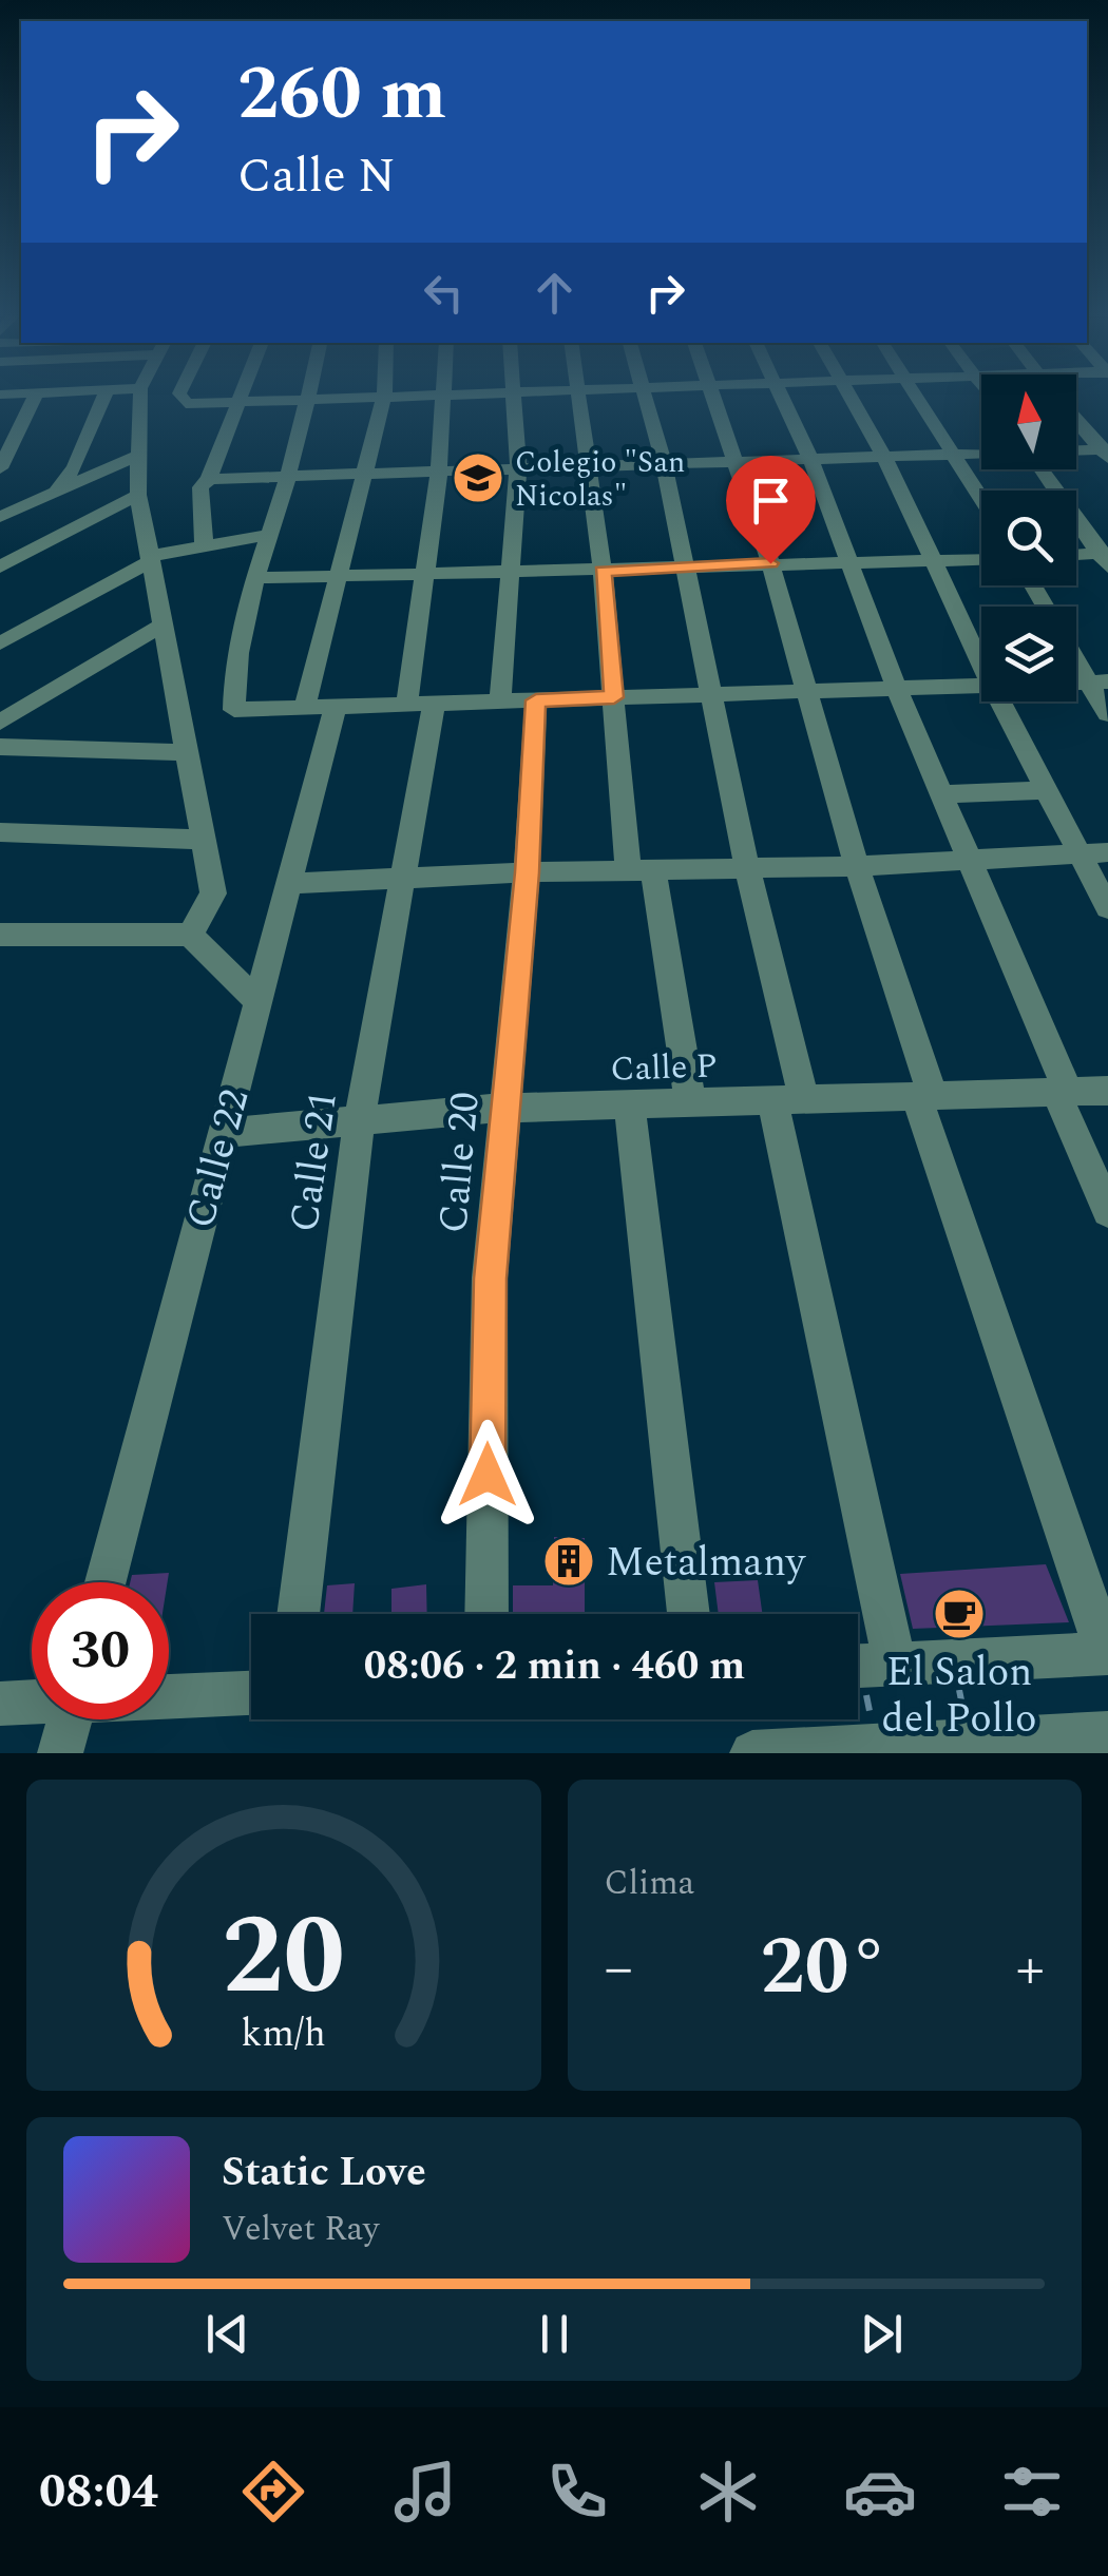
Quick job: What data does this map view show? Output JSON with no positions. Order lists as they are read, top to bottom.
{
  "streets": {
    "street": [
      "Calle P",
      "Calle 22",
      "Calle 21",
      "Calle 20"
    ]
  },
  "crossings": [
    ["Calle P", "Calle 22"],
    ["Calle P", "Calle 21"],
    ["Calle P", "Calle 20"]
  ],
  "places": {
    "school or university": ["Colegio \"San Nicolas\""],
    "building": ["Metalmany"],
    "cafe": ["El Salon del Pollo"]
  },
  "north": "top",
  "page": {
    "turn": ["260 m", "Calle N"],
    "limit": "30",
    "trip": "08:06 · 2 min · 460 m",
    "tile": "Clima",
    "heat": ["−", "20°", "+"],
    "song": ["Static Love", "Velvet Ray"],
    "tabs": "08:04",
    "gauge": ["20", "km/h"]
  }
}
